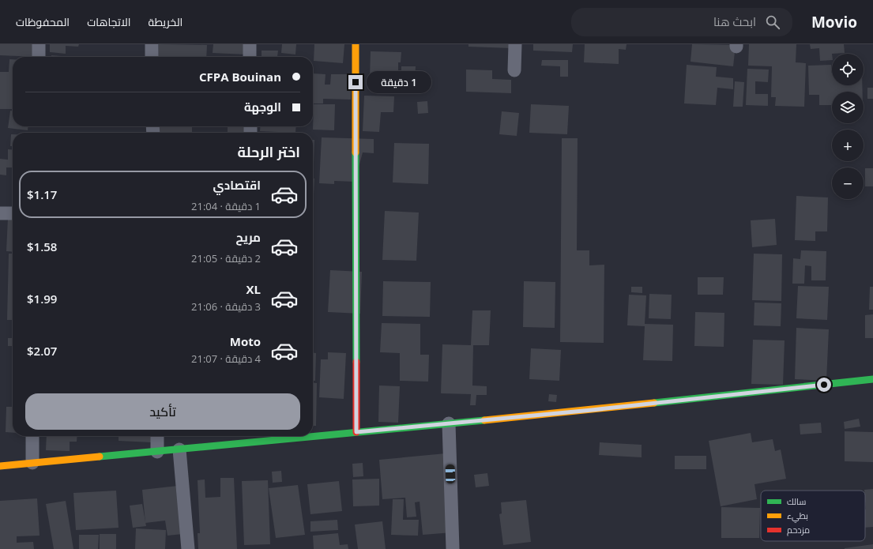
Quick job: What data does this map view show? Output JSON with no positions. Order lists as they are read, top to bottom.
{
  "legend": ["سالك", "بطيء", "مزدحم"],
  "page": {
    "header": "Movio",
    "search": "ابحث هنا",
    "nav": ["الخريطة", "الاتجاهات", "المحفوظات"],
    "map_buttons": ["+", "−"],
    "banner": ["CFPA Bouinan", "الوجهة"],
    "bubble": "1 دقيقة",
    "heading": "اختر الرحلة",
    "list": [
      {
        "name": "اقتصادي",
        "note": "1 دقيقة · 21:04",
        "value": "$1.17"
      },
      {
        "name": "مريح",
        "note": "2 دقيقة · 21:05",
        "value": "$1.58"
      },
      {
        "name": "XL",
        "note": "3 دقيقة · 21:06",
        "value": "$1.99"
      },
      {
        "name": "Moto",
        "note": "4 دقيقة · 21:07",
        "value": "$2.07"
      }
    ],
    "buttons": "تأكيد"
  }
}
